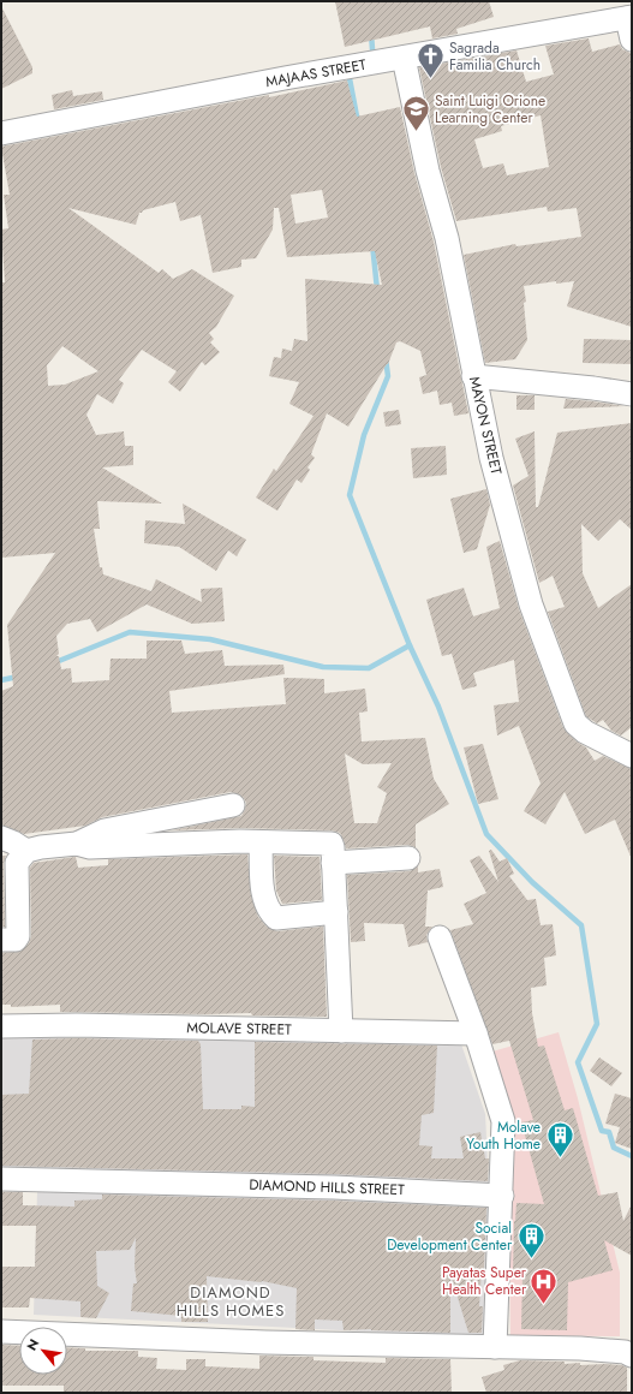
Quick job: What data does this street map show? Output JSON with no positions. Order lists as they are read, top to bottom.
{
  "streets": {
    "street": [
      "MAJAAS STREET",
      "MAYON STREET",
      "MOLAVE STREET",
      "DIAMOND HILLS STREET"
    ]
  },
  "crossings": [
    ["MAJAAS STREET", "MAYON STREET"]
  ],
  "districts": ["DIAMOND HILLS HOMES"],
  "places": {
    "church": ["Sagrada Familia Church"],
    "school or university": ["Saint Luigi Orione Learning Center"],
    "building": ["Molave Youth Home", "Social Development Center"],
    "hospital": ["Payatas Super Health Center"]
  },
  "north": "top left"
}
